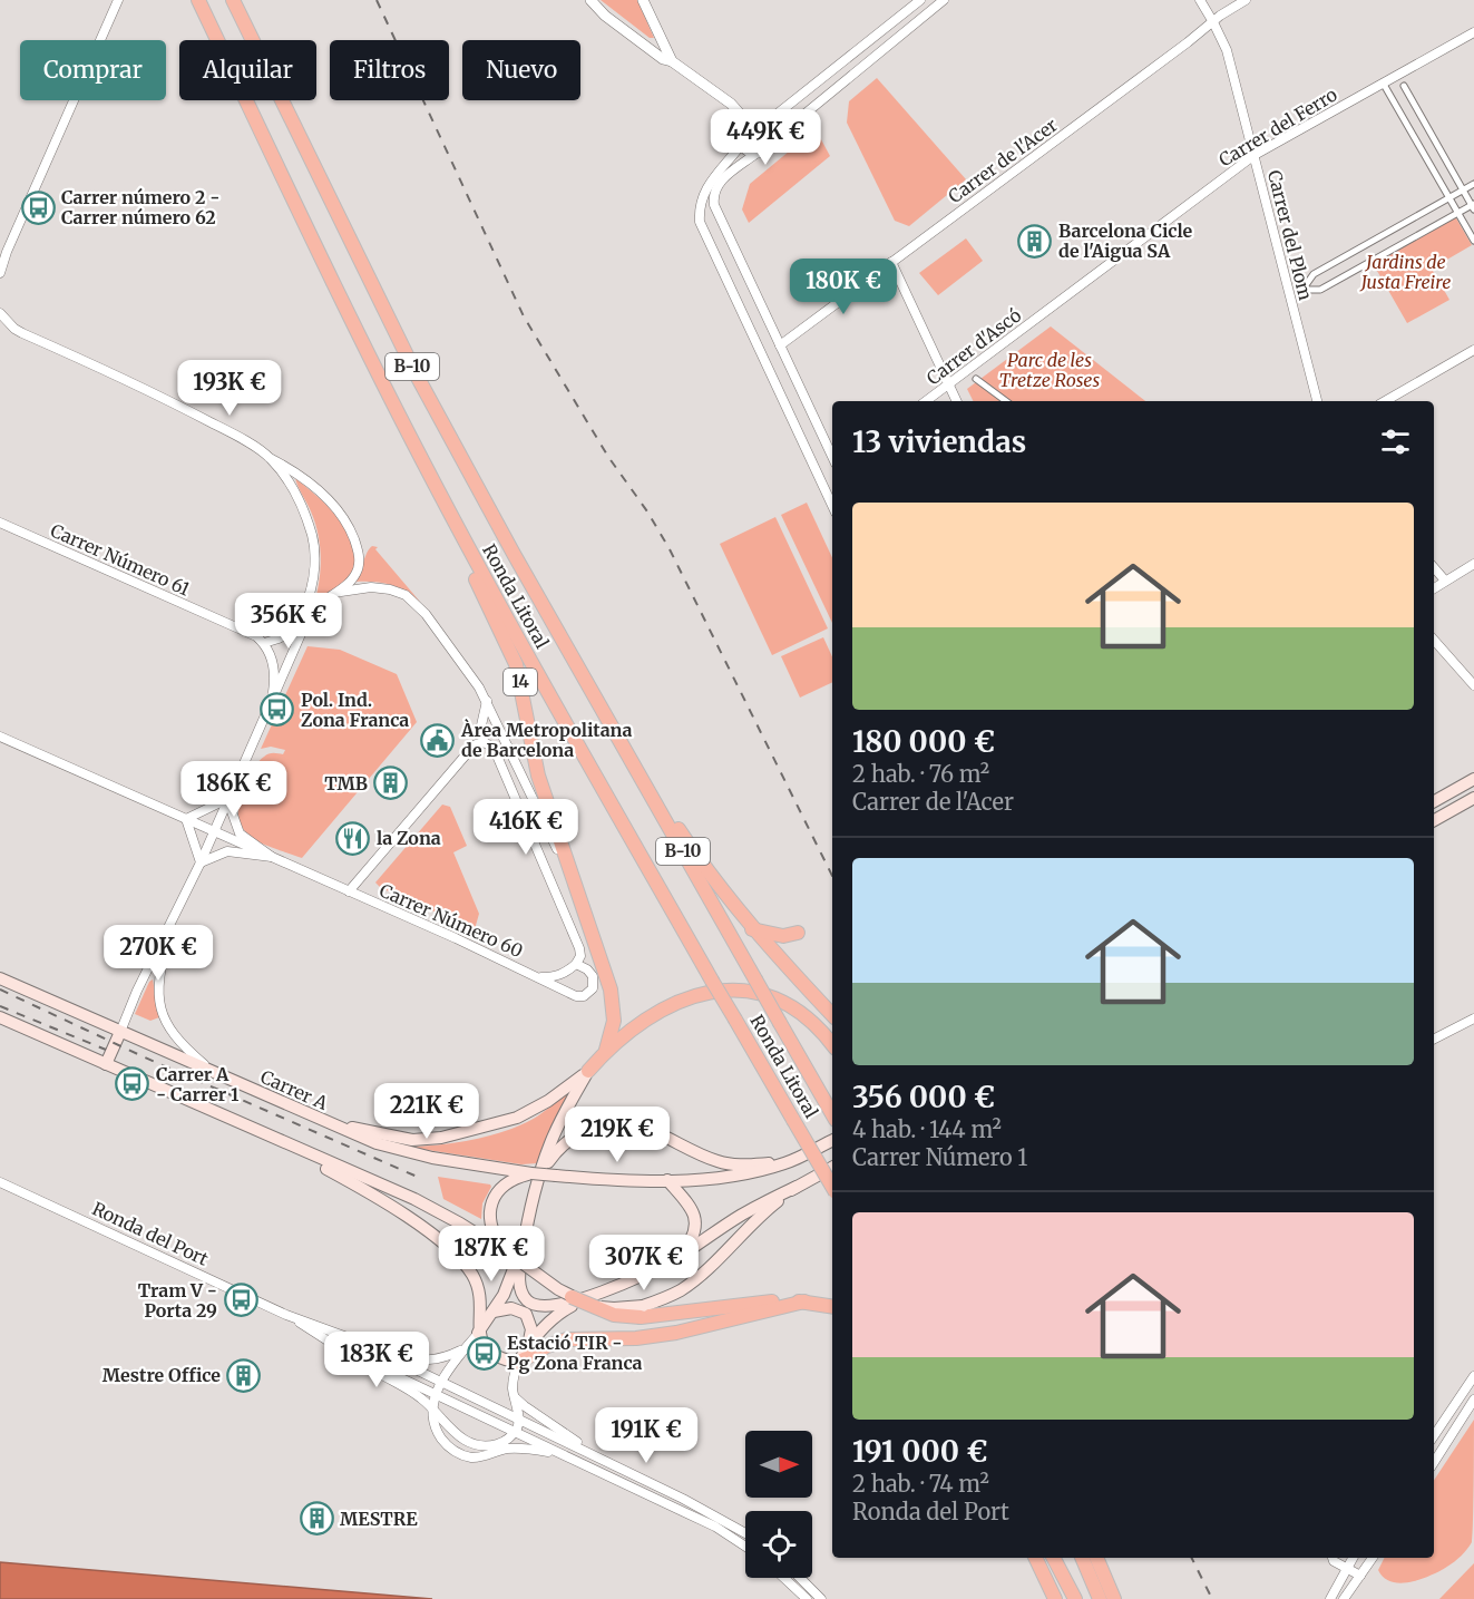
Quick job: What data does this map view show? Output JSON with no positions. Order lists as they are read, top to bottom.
{
  "streets": {
    "highway": ["B-10", "Ronda Litoral", "14"],
    "main road": ["Carrer A"],
    "street": [
      "Carrer del Ferro",
      "Carrer de l'Acer",
      "Carrer del Plom",
      "Carrer d'Ascó",
      "Carrer Número 61",
      "Carrer Número 60",
      "Ronda del Port"
    ]
  },
  "crossings": [
    ["Carrer del Ferro", "Carrer del Plom"],
    ["Carrer del Ferro", "Carrer d'Ascó"],
    ["Carrer de l'Acer", "Carrer del Plom"],
    ["Ronda Litoral", "14"]
  ],
  "parks": ["Jardins de Justa Freire", "Parc de les Tretze Roses"],
  "places": {
    "bus stop": [
      "Carrer número 2 - Carrer número 62",
      "Pol. Ind. Zona Franca",
      "Carrer A - Carrer 1",
      "Tram V - Porta 29",
      "Estació TIR - Pg Zona Franca"
    ],
    "building": [
      "Barcelona Cicle de l'Aigua SA",
      "TMB",
      "Mestre Office",
      "MESTRE"
    ],
    "public building": ["Àrea Metropolitana de Barcelona"],
    "restaurant": ["la Zona"]
  },
  "north": "right",
  "page": {
    "chip": [
      "Comprar",
      "Alquilar",
      "Filtros",
      "Nuevo"
    ],
    "price": [
      "449K €",
      "180K €",
      "193K €",
      "356K €",
      "186K €",
      "416K €",
      "270K €",
      "221K €",
      "219K €",
      "187K €",
      "307K €",
      "183K €",
      "191K €"
    ],
    "heading": "13 viviendas",
    "list": [
      {
        "name": "180 000 €",
        "note": "2 hab. · 76 m² · Carrer de l'Acer"
      },
      {
        "name": "356 000 €",
        "note": "4 hab. · 144 m² · Carrer Número 1"
      },
      {
        "name": "191 000 €",
        "note": "2 hab. · 74 m² · Ronda del Port"
      }
    ]
  }
}
